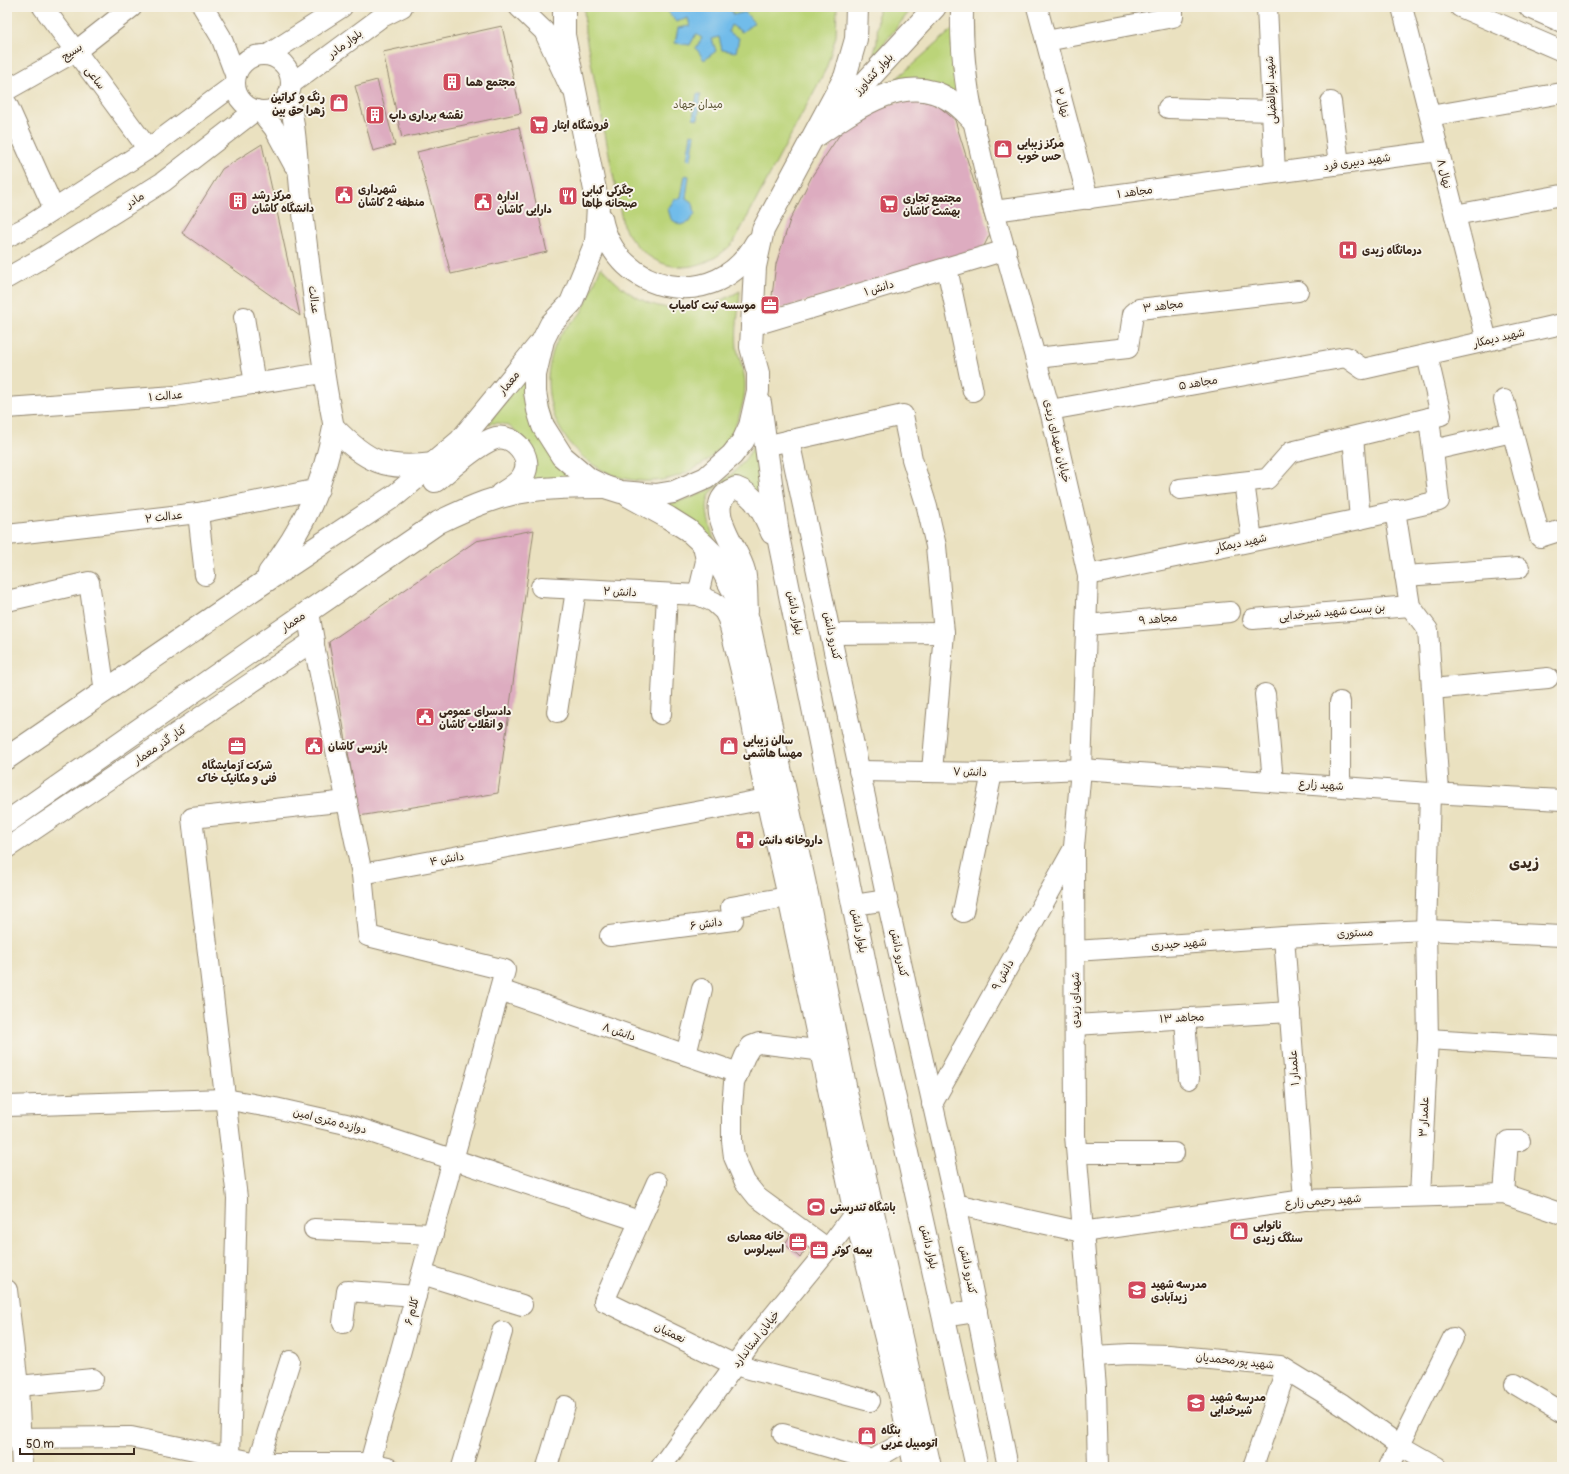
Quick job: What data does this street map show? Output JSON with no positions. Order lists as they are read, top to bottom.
{
  "streets": {
    "main road": ["بلوار کشاورز", "معمار", "بلوار دانش"],
    "street": [
      "بلوار مادر",
      "بسیج",
      "ساعی",
      "شهید ابوالفضلی",
      "نهال ۲",
      "شهید دبیری فرد",
      "نهال ۸",
      "مجاهد ۱",
      "مادر",
      "دانش ۱",
      "عدالت",
      "مجاهد ۳",
      "شهید دیمکار",
      "مجاهد ۵",
      "عدالت ۱",
      "خیابان شهدای زیدی",
      "عدالت ۲",
      "دانش ۲",
      "بن بست شهید شیرخدایی",
      "مجاهد ۹",
      "کندرو دانش",
      "کنار گذر معمار",
      "دانش ۷",
      "شهید زارع",
      "دانش ۴",
      "دانش ۶",
      "مستوری",
      "شهید حیدری",
      "دانش ۹",
      "شهدای زیدی",
      "مجاهد ۱۳",
      "دانش ۸",
      "علمدار ۱",
      "علمدار ۳",
      "دوازده متری امین",
      "شهید رحیمی زارع",
      "کلام ۶",
      "نعمتیان",
      "خیابان استاندارد",
      "شهید پورمحمدیان"
    ]
  },
  "crossings": [
    ["بلوار مادر", "مادر"],
    ["بلوار مادر", "عدالت"],
    ["بسیج", "ساعی"],
    ["شهید ابوالفضلی", "شهید دبیری فرد"],
    ["شهید ابوالفضلی", "مجاهد ۱"],
    ["نهال ۲", "مجاهد ۱"],
    ["شهید دبیری فرد", "نهال ۸"],
    ["شهید دبیری فرد", "مجاهد ۱"],
    ["نهال ۸", "شهید دیمکار"],
    ["مجاهد ۱", "خیابان شهدای زیدی"],
    ["مادر", "عدالت"],
    ["دانش ۱", "خیابان شهدای زیدی"],
    ["عدالت", "عدالت ۱"],
    ["مجاهد ۳", "خیابان شهدای زیدی"],
    ["شهید دیمکار", "مجاهد ۵"],
    ["شهید دیمکار", "خیابان شهدای زیدی"],
    ["مجاهد ۵", "خیابان شهدای زیدی"],
    ["خیابان شهدای زیدی", "مجاهد ۹"],
    ["خیابان شهدای زیدی", "دانش ۷"],
    ["خیابان شهدای زیدی", "شهید زارع"],
    ["خیابان شهدای زیدی", "شهدای زیدی"],
    ["بن بست شهید شیرخدایی", "علمدار ۳"],
    ["کندرو دانش", "دانش ۷"],
    ["کندرو دانش", "دانش ۹"],
    ["دانش ۷", "شهید زارع"],
    ["دانش ۷", "شهدای زیدی"],
    ["شهید زارع", "شهدای زیدی"],
    ["شهید زارع", "علمدار ۳"],
    ["دانش ۴", "کلام ۶"],
    ["مستوری", "شهید حیدری"],
    ["مستوری", "علمدار ۱"],
    ["مستوری", "علمدار ۳"],
    ["شهید حیدری", "شهدای زیدی"],
    ["شهید حیدری", "علمدار ۱"],
    ["دانش ۹", "شهدای زیدی"],
    ["شهدای زیدی", "مجاهد ۱۳"],
    ["شهدای زیدی", "شهید رحیمی زارع"],
    ["شهدای زیدی", "شهید پورمحمدیان"],
    ["مجاهد ۱۳", "علمدار ۱"],
    ["دانش ۸", "کلام ۶"],
    ["علمدار ۱", "شهید رحیمی زارع"],
    ["علمدار ۳", "شهید رحیمی زارع"],
    ["دوازده متری امین", "کلام ۶"],
    ["دوازده متری امین", "نعمتیان"],
    ["نعمتیان", "خیابان استاندارد"]
  ],
  "districts": ["زیدی"],
  "parks": ["میدان جهاد"],
  "places": {
    "building": ["مجتمع هما", "نقشه برداری داپ", "مرکز رشد دانشگاه کاشان"],
    "shop": [
      "رنگ و کراتین زهرا حق بین",
      "مرکز زیبایی حس خوب",
      "سالن زیبایی مهسا هاشمی",
      "نانوایی سنگگ زیدی",
      "بنگاه اتومبیل عربی"
    ],
    "supermarket": ["فروشگاه ایثار", "مجتمع تجاری بهشت کاشان"],
    "public building": [
      "شهرداری منطفه 2 کاشان",
      "اداره دارایی کاشان",
      "دادسرای عمومی و انقلاب کاشان",
      "بازرسی کاشان"
    ],
    "restaurant": ["جگرکی کبابی صبحانه طاها"],
    "hospital": ["درمانگاه زیدی"],
    "office": [
      "موسسه ثبت کامیاب",
      "شرکت آزمایشگاه فنی و مکانیک خاک",
      "خانه معماری اسپرلوس",
      "بیمه کوثر"
    ],
    "pharmacy": ["داروخانه دانش"],
    "sports": ["باشگاه تندرستی"],
    "school or university": ["مدرسه شهید زیدآبادی", "مدرسه شهید شیرخدایی"]
  },
  "scale_bar": "50 m"
}
